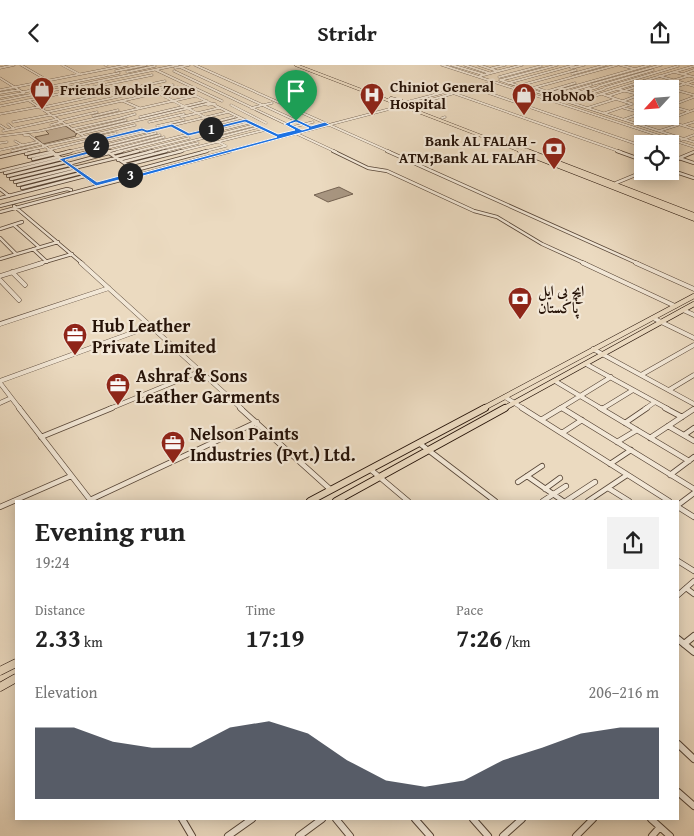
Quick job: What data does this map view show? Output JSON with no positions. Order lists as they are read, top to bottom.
{
  "places": {
    "shop": ["Friends Mobile Zone", "HobNob"],
    "hospital": ["Chiniot General Hospital"],
    "bank": ["Bank AL FALAH - ATM;Bank AL FALAH", "ایچ بی ایل پاکستان"],
    "office": ["Hub Leather Private Limited", "Ashraf & Sons Leather Garments", "Nelson Paints Industries (Pvt.) Ltd."]
  },
  "north": "bottom left",
  "page": {
    "header": "Stridr",
    "pins": ["1", "2", "3"],
    "heading": ["Evening run", "19:24"],
    "stats": [
      ["Distance", "2.33 km"],
      ["Time", "17:19"],
      ["Pace", "7:26 /km"]
    ],
    "chart": ["Elevation", "206–216 m"]
  }
}
